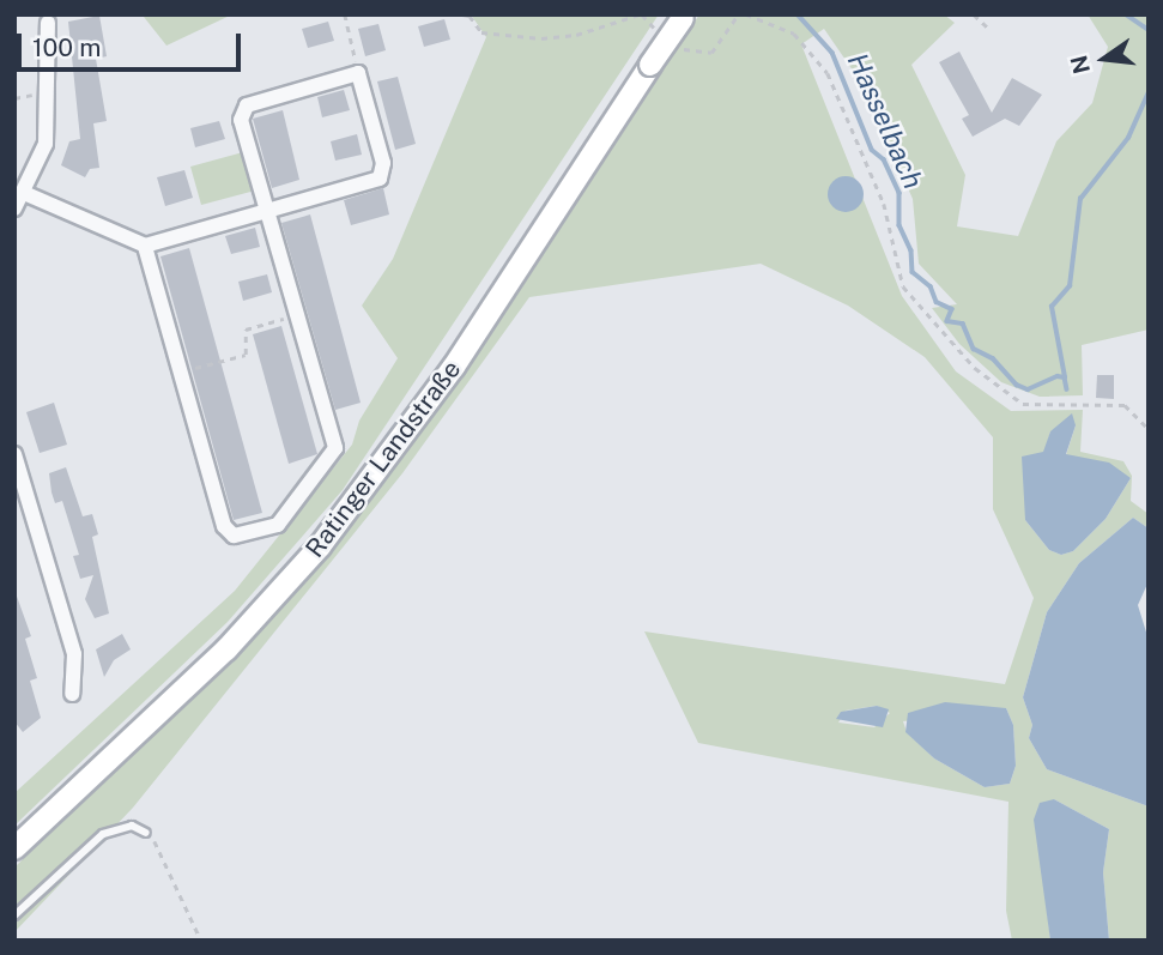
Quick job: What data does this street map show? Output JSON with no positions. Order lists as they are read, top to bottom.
{
  "streets": {
    "main road": ["Ratinger Landstraße"]
  },
  "water": ["Hasselbach"],
  "scale_bar": "100 m",
  "north": "left"
}
